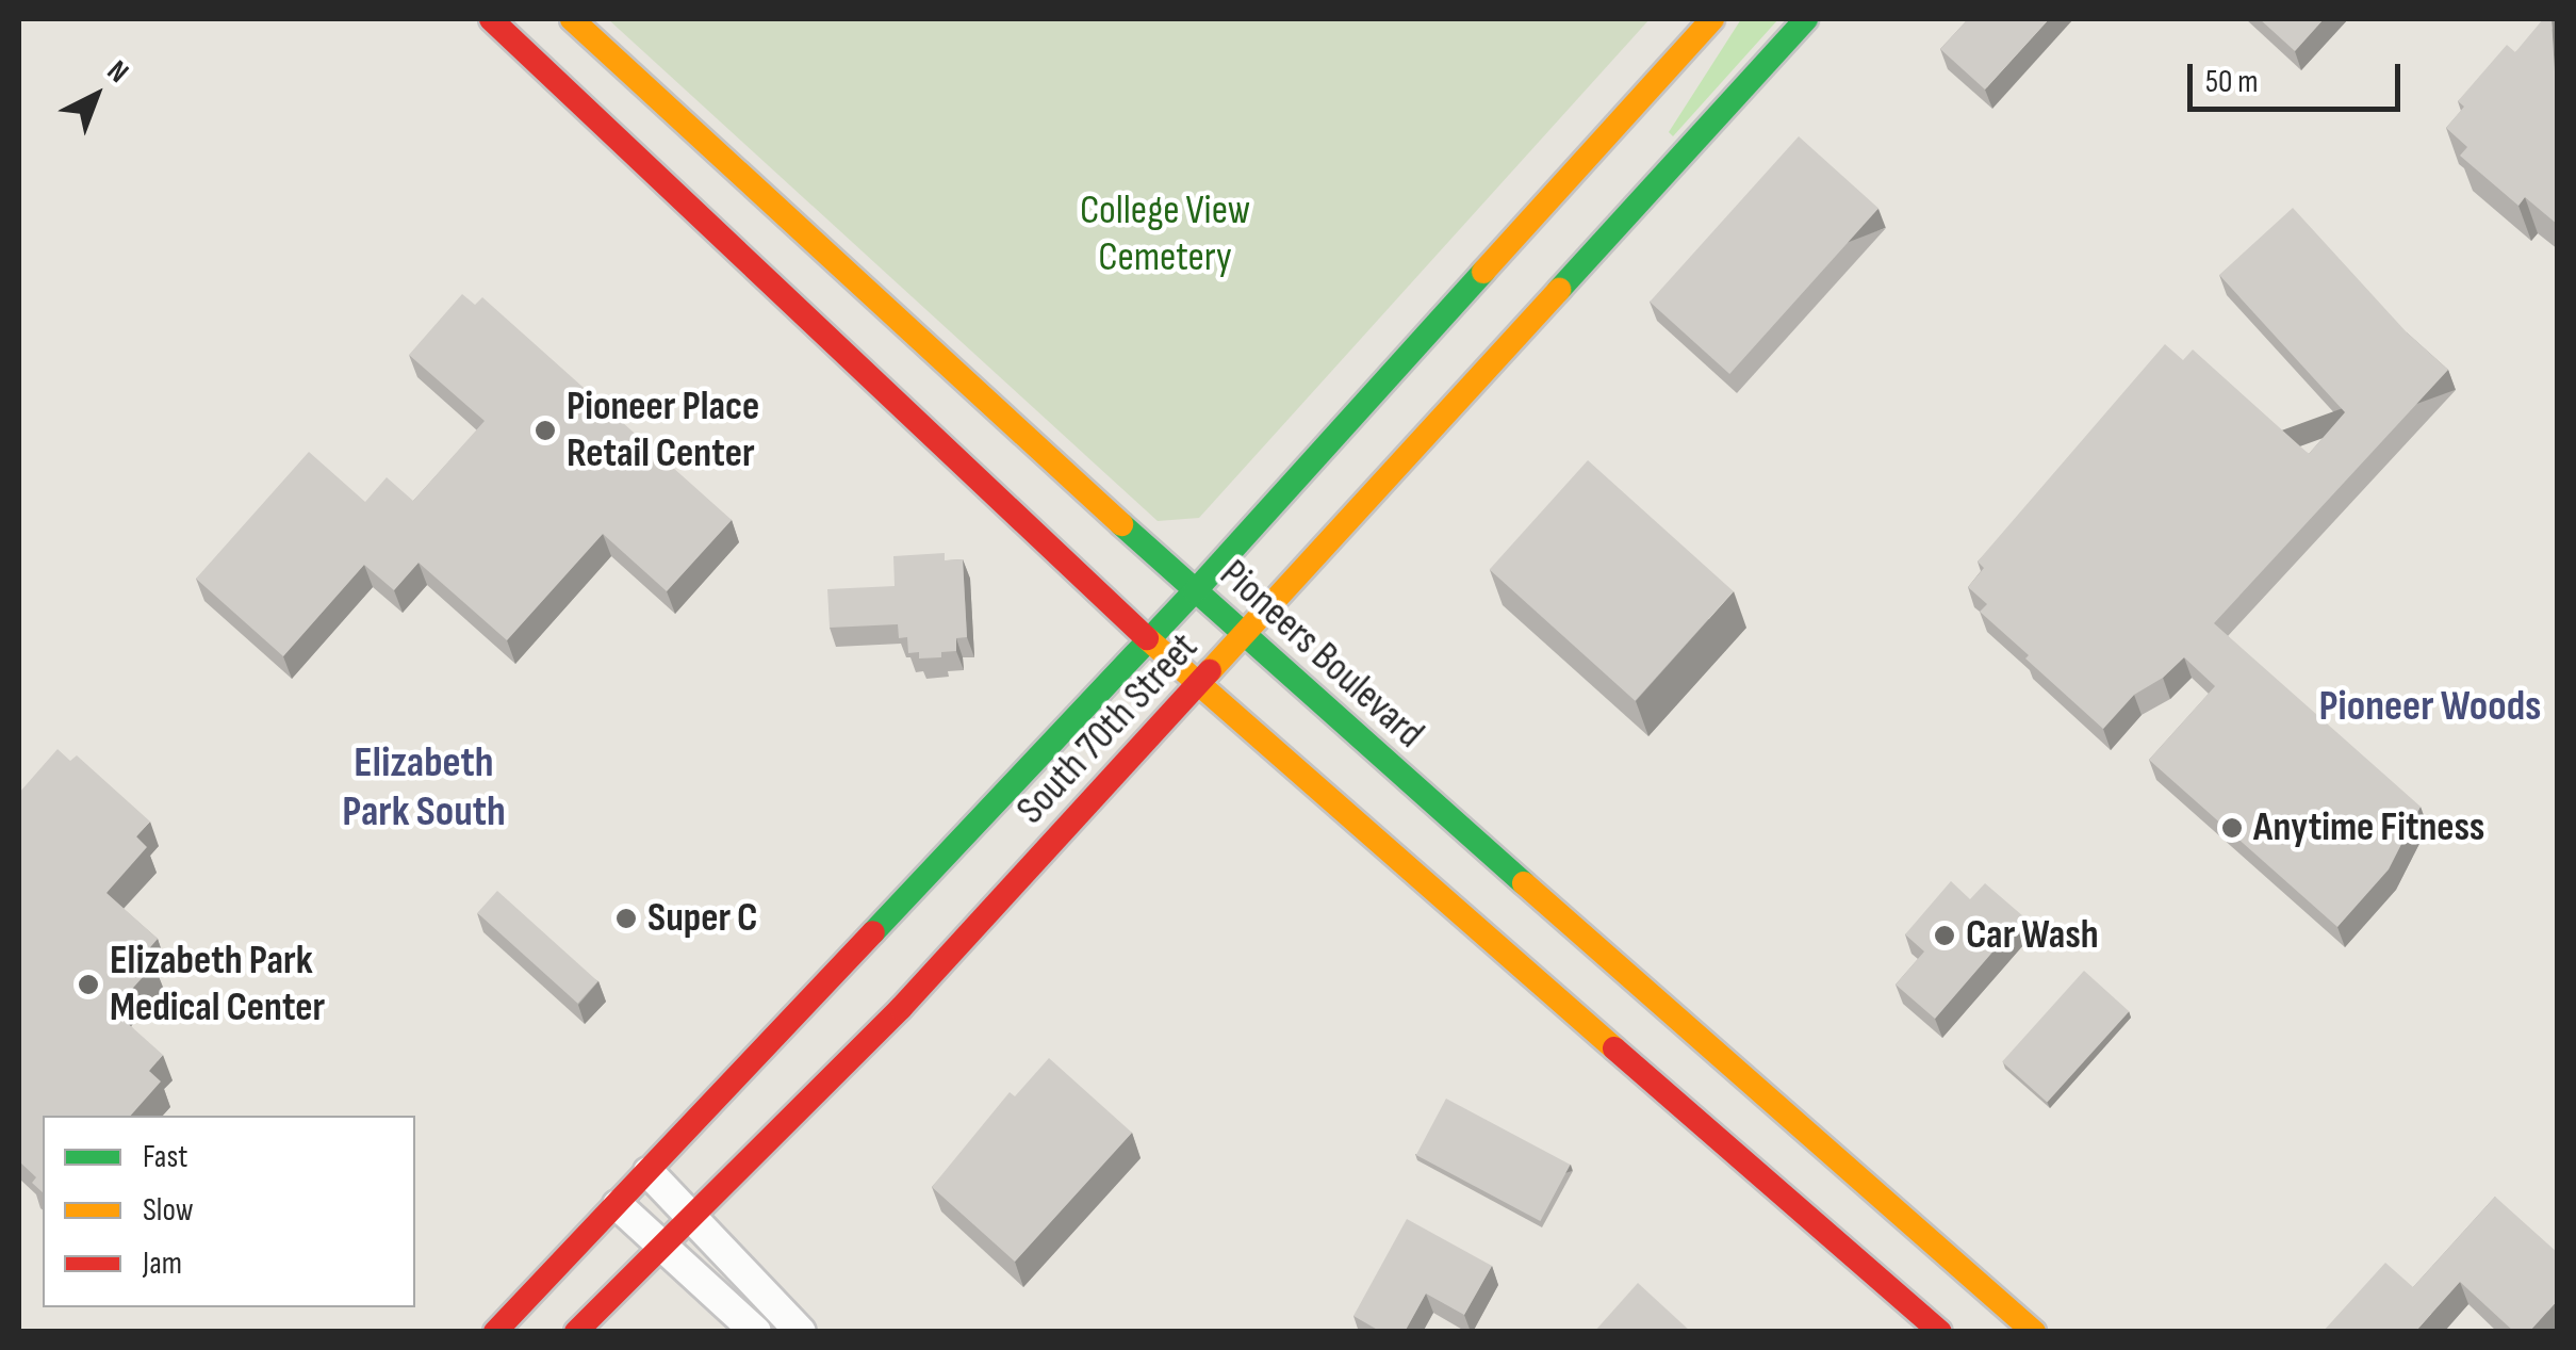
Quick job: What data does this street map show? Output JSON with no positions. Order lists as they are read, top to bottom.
{
  "streets": {
    "main road": ["Pioneers Boulevard", "South 70th Street"]
  },
  "crossings": [
    ["Pioneers Boulevard", "South 70th Street"]
  ],
  "districts": ["Pioneer Woods", "Elizabeth Park South"],
  "parks": ["College View Cemetery"],
  "places": [
    "Pioneer Place Retail Center",
    "Anytime Fitness",
    "Super C",
    "Car Wash",
    "Elizabeth Park Medical Center"
  ],
  "legend": ["Fast", "Slow", "Jam"],
  "scale_bar": "50 m",
  "north": "top right"
}
